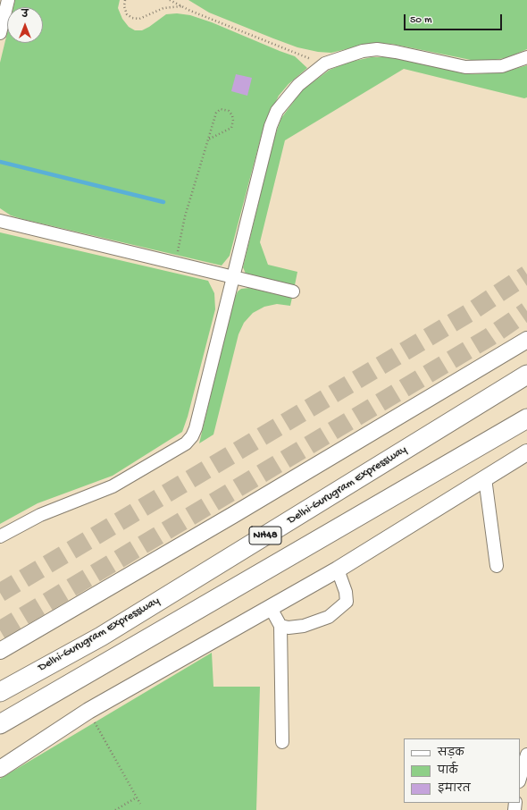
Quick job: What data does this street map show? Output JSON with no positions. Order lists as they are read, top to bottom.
{
  "streets": {
    "highway": ["Delhi-Gurugram Expressway", "NH48"]
  },
  "legend": ["सड़क", "पार्क", "इमारत"],
  "scale_bar": "50 m",
  "north": "top"
}
